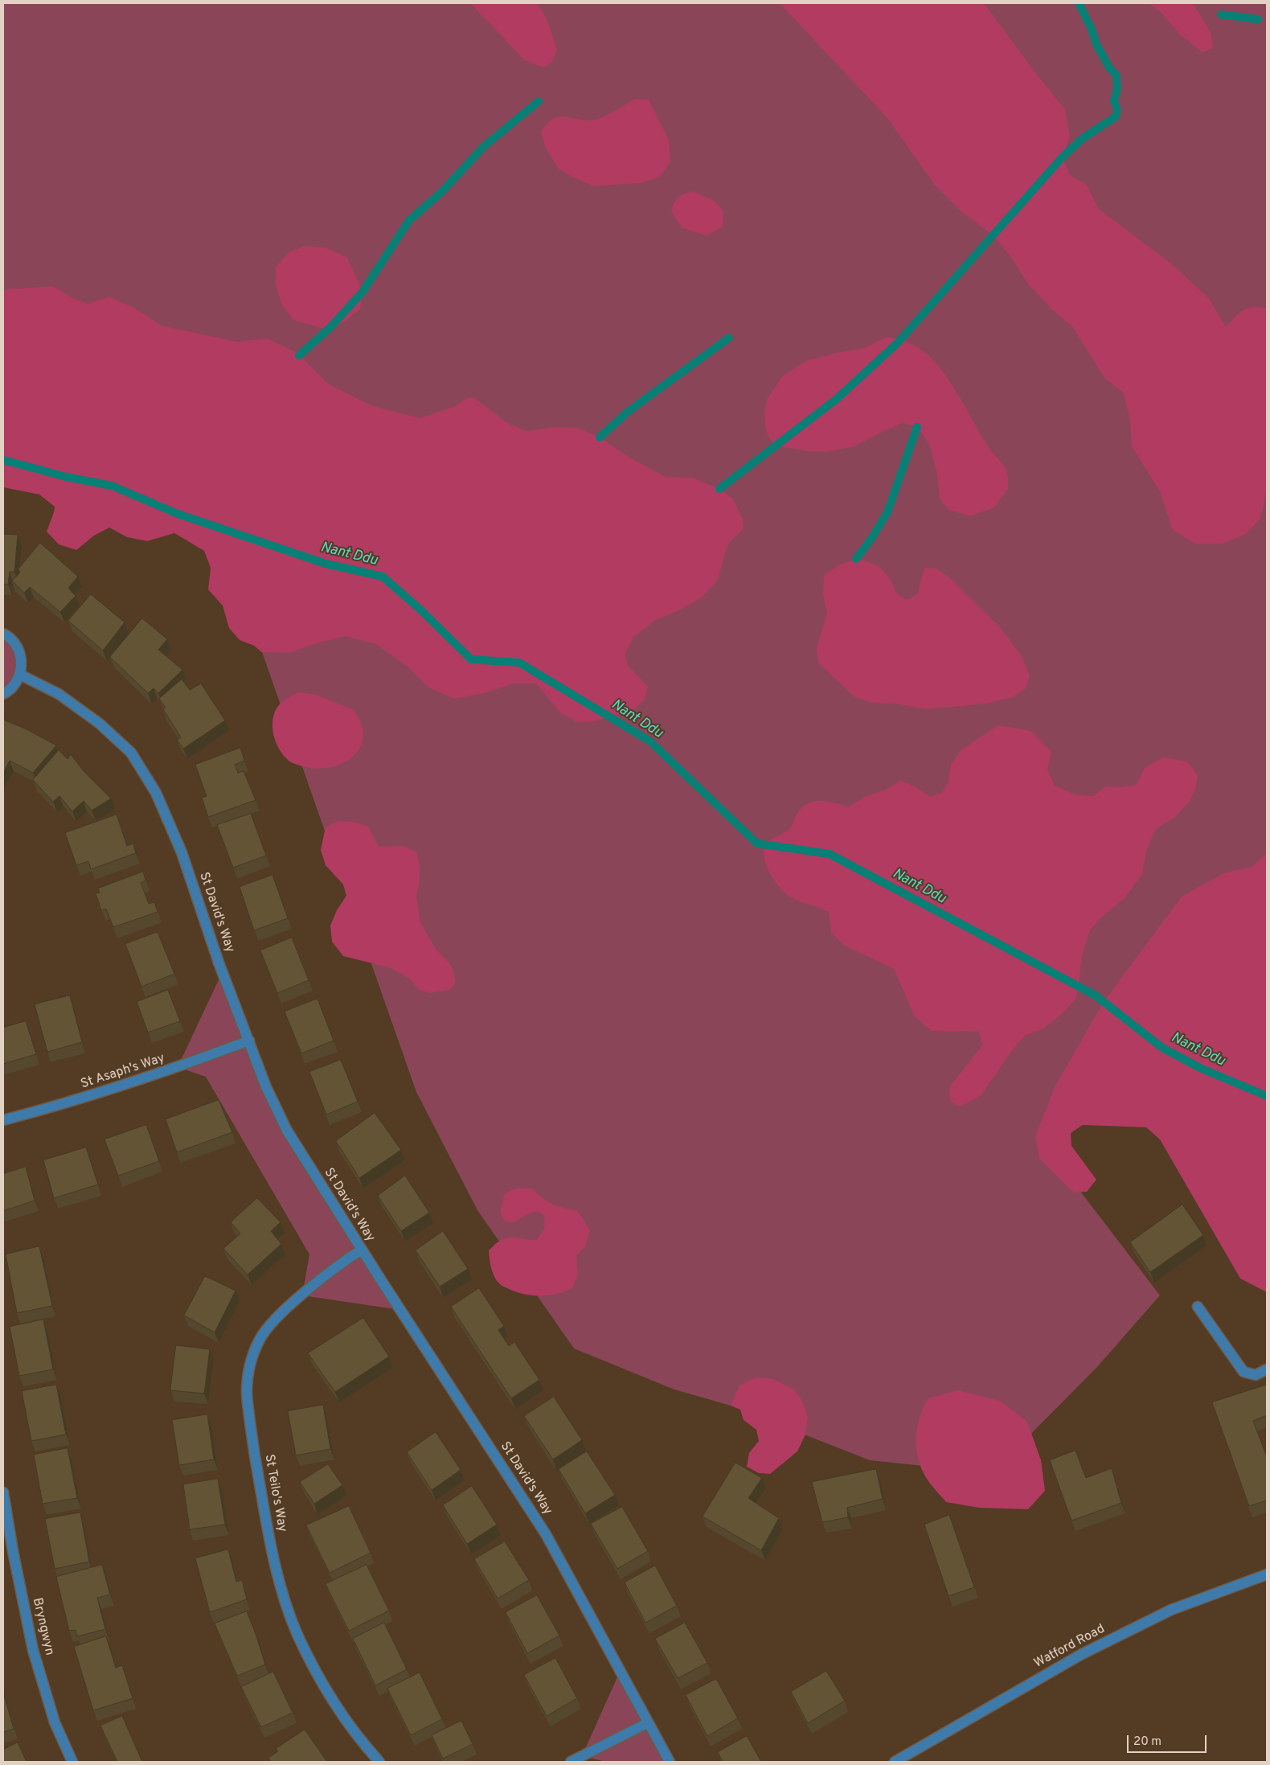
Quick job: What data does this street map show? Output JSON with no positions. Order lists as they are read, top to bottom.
{
  "streets": {
    "street": [
      "St David's Way",
      "St Asaph's Way",
      "St Teilo's Way",
      "Bryngwyn",
      "Watford Road"
    ]
  },
  "crossings": [
    ["St David's Way", "St Asaph's Way"],
    ["St David's Way", "St Teilo's Way"]
  ],
  "water": ["Nant Ddu"],
  "scale_bar": "20 m"
}
